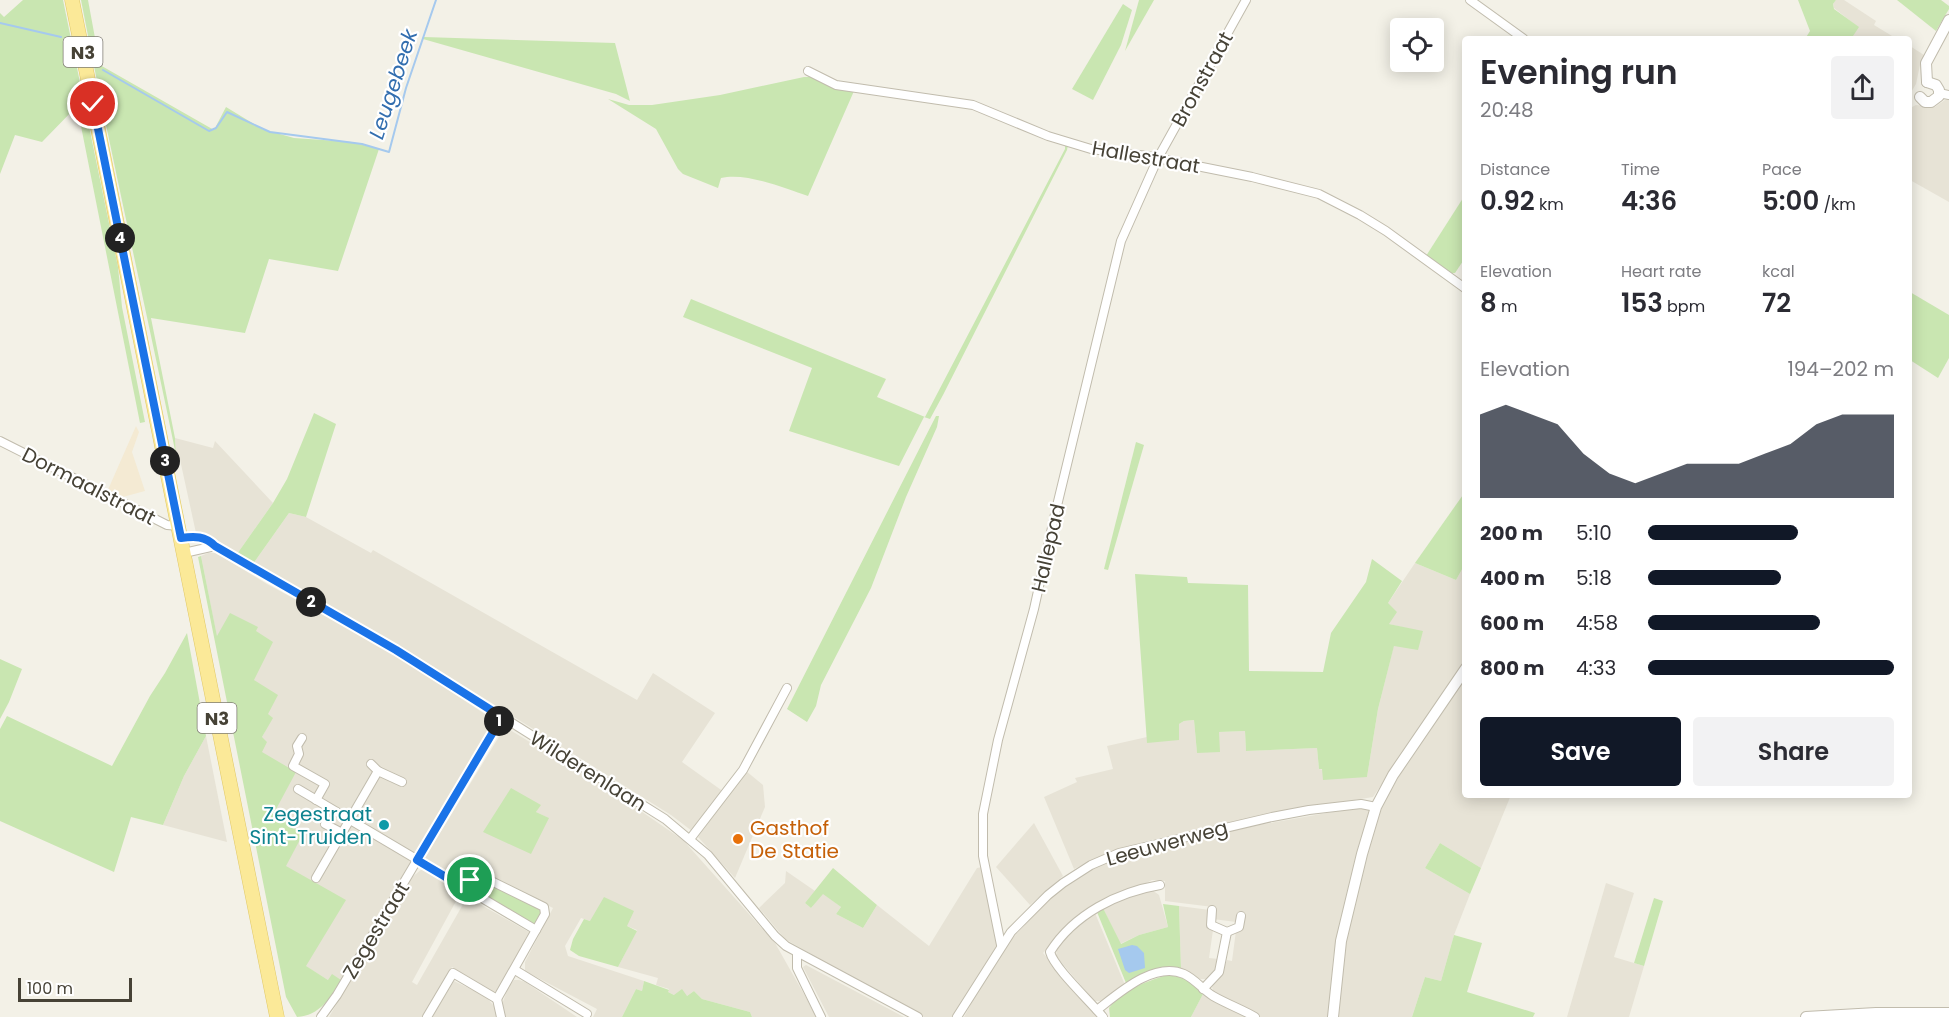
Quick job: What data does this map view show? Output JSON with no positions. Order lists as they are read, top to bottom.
{
  "streets": {
    "main road": ["N3"],
    "street": [
      "Bronstraat",
      "Hallestraat",
      "Dormaalstraat",
      "Hallepad",
      "Wilderenlaan",
      "Leeuwerweg",
      "Zegestraat"
    ]
  },
  "crossings": [
    ["N3", "Dormaalstraat"],
    ["Bronstraat", "Hallestraat"],
    ["Bronstraat", "Hallepad"],
    ["Hallestraat", "Hallepad"],
    ["Dormaalstraat", "Wilderenlaan"],
    ["Hallepad", "Leeuwerweg"],
    ["Wilderenlaan", "Zegestraat"]
  ],
  "water": ["Leugebeek"],
  "places": ["Zegestraat Sint-Truiden", "Gasthof De Statie"],
  "scale_bar": "100 m",
  "page": {
    "heading": ["Evening run", "20:48"],
    "stats": [
      ["Distance", "0.92 km"],
      ["Time", "4:36"],
      ["Pace", "5:00 /km"],
      ["Elevation", "8 m"],
      ["Heart rate", "153 bpm"],
      ["kcal", "72"]
    ],
    "pins": [
      "4",
      "3",
      "2",
      "1"
    ],
    "chart": ["Elevation", "194–202 m"],
    "list": [
      {
        "name": "200 m",
        "note": "5:10"
      },
      {
        "name": "400 m",
        "note": "5:18"
      },
      {
        "name": "600 m",
        "note": "4:58"
      },
      {
        "name": "800 m",
        "note": "4:33"
      }
    ],
    "buttons": ["Save", "Share"],
    "scale": "100 m"
  }
}
